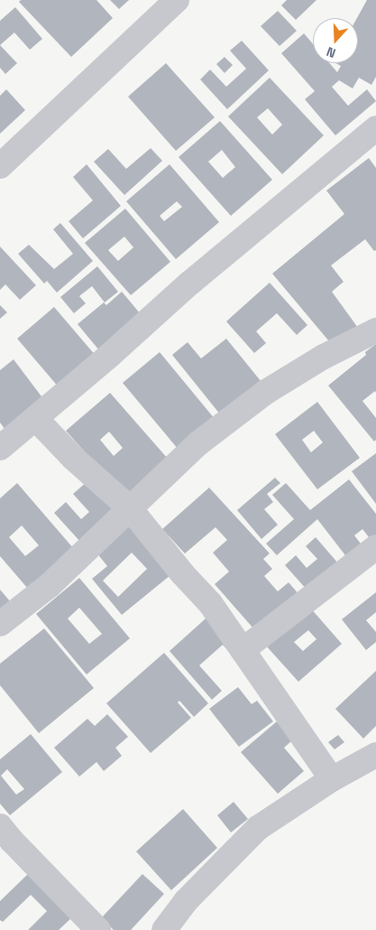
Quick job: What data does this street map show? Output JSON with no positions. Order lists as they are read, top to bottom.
{
  "north": "bottom"
}
